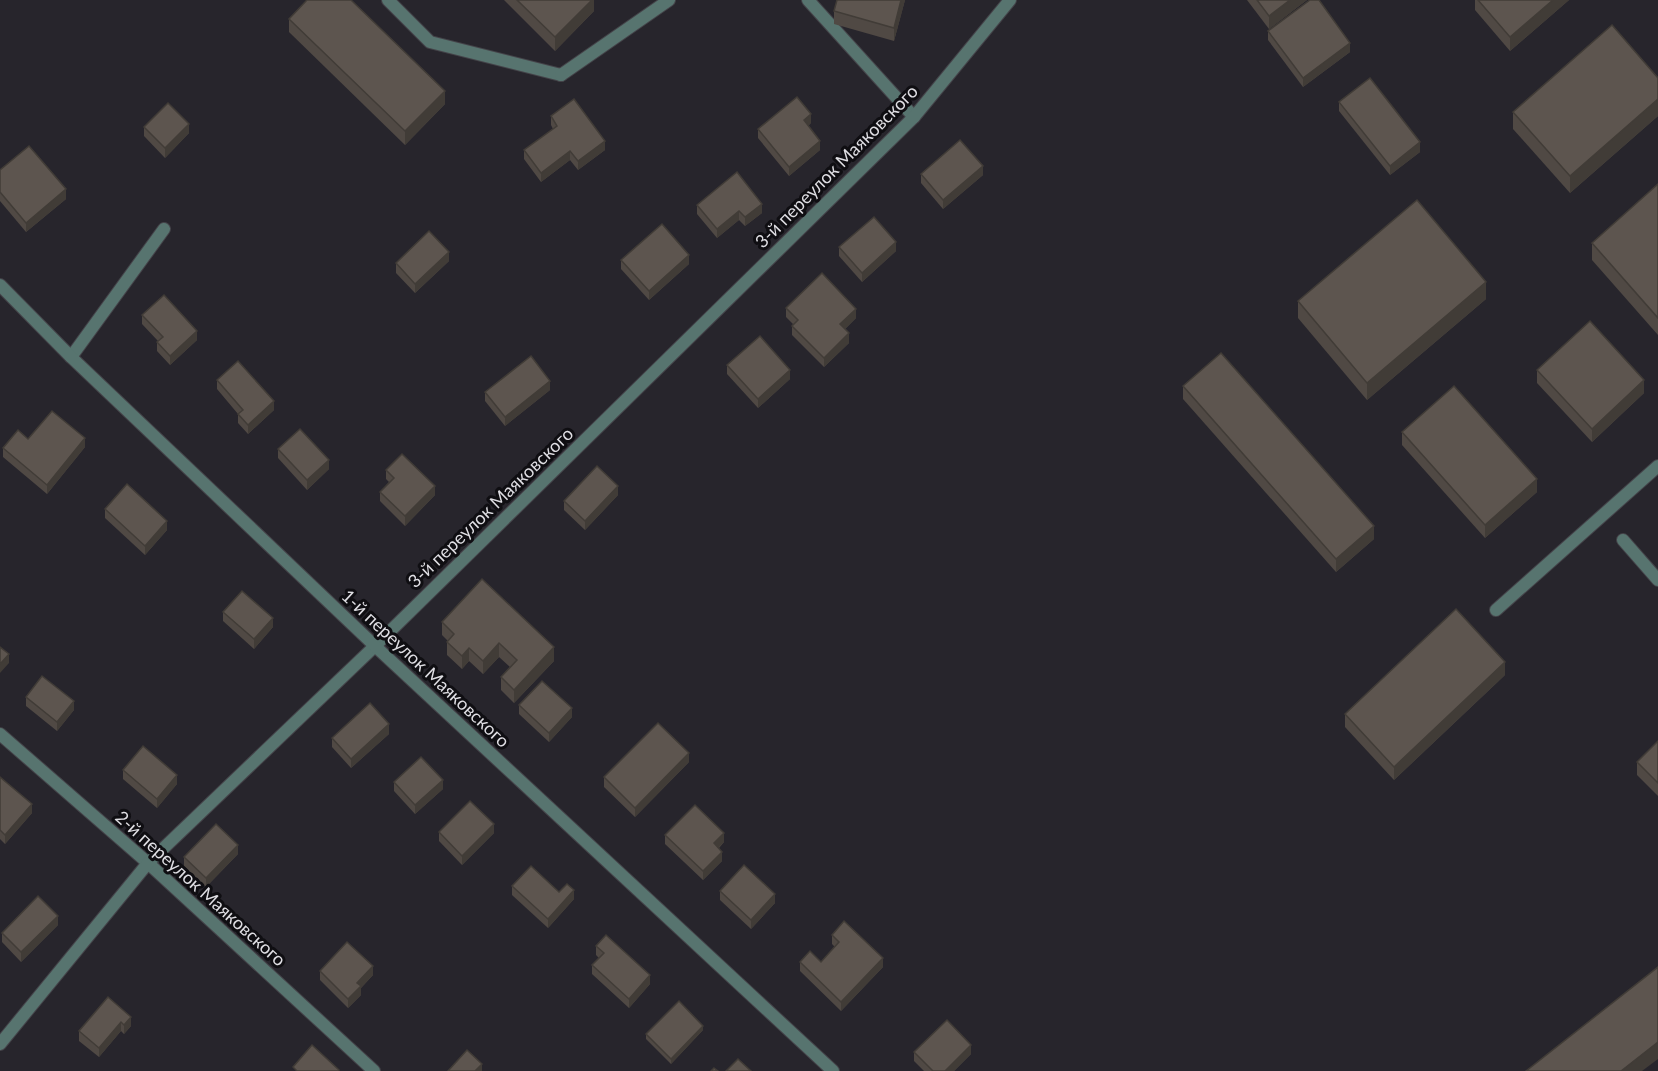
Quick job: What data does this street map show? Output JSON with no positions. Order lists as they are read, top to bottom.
{
  "streets": {
    "street": ["3-й переулок Маяковского", "1-й переулок Маяковского", "2-й переулок Маяковского"]
  },
  "crossings": [
    ["3-й переулок Маяковского", "1-й переулок Маяковского"],
    ["3-й переулок Маяковского", "2-й переулок Маяковского"]
  ]
}
